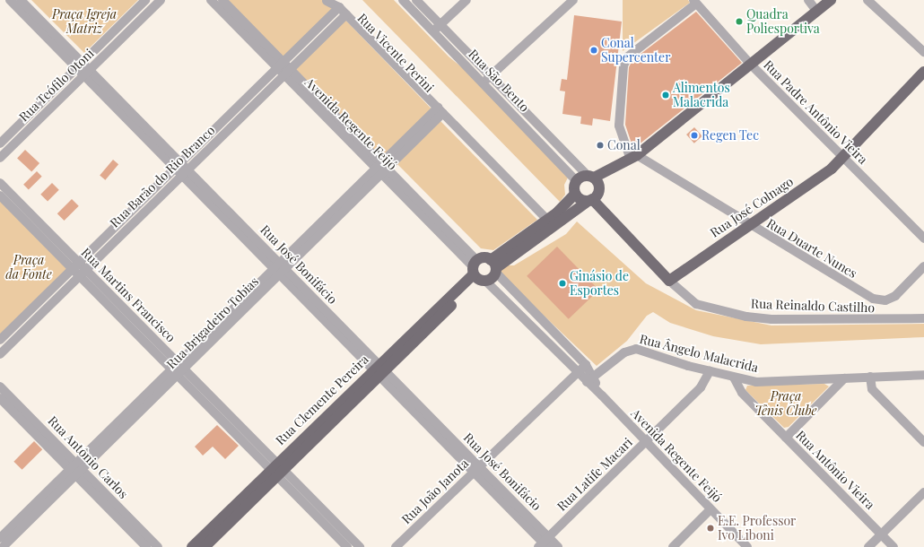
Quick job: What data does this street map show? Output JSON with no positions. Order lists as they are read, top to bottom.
{
  "streets": {
    "main road": ["Rua José Colnago", "Rua Clemente Pereira"],
    "street": [
      "Rua Vicente Perini",
      "Rua São Bento",
      "Rua Teófilo Otoni",
      "Rua Padre Antônio Vieira",
      "Avenida Regente Feijó",
      "Rua Barão do Rio Branco",
      "Rua Duarte Nunes",
      "Rua José Bonifácio",
      "Rua Martins Francisco",
      "Rua Reinaldo Castilho",
      "Rua Brigadeiro Tobias",
      "Rua Ângelo Malacrida",
      "Rua Antônio Carlos",
      "Rua Antônio Vieira",
      "Rua Latife Macari",
      "Rua João Janota"
    ]
  },
  "crossings": [
    ["Rua Vicente Perini", "Rua Barão do Rio Branco"],
    ["Rua Vicente Perini", "Rua Brigadeiro Tobias"],
    ["Rua Teófilo Otoni", "Rua José Bonifácio"],
    ["Rua Padre Antônio Vieira", "Rua José Colnago"],
    ["Avenida Regente Feijó", "Rua Barão do Rio Branco"],
    ["Avenida Regente Feijó", "Rua Brigadeiro Tobias"],
    ["Avenida Regente Feijó", "Rua Ângelo Malacrida"],
    ["Avenida Regente Feijó", "Rua Clemente Pereira"],
    ["Avenida Regente Feijó", "Rua Latife Macari"],
    ["Avenida Regente Feijó", "Rua João Janota"],
    ["Rua Barão do Rio Branco", "Rua José Bonifácio"],
    ["Rua Barão do Rio Branco", "Rua Martins Francisco"],
    ["Rua José Colnago", "Rua Duarte Nunes"],
    ["Rua José Colnago", "Rua Reinaldo Castilho"],
    ["Rua José Bonifácio", "Rua Brigadeiro Tobias"],
    ["Rua José Bonifácio", "Rua Clemente Pereira"],
    ["Rua José Bonifácio", "Rua Latife Macari"],
    ["Rua José Bonifácio", "Rua João Janota"],
    ["Rua Martins Francisco", "Rua Brigadeiro Tobias"],
    ["Rua Martins Francisco", "Rua Clemente Pereira"],
    ["Rua Brigadeiro Tobias", "Rua Antônio Carlos"],
    ["Rua Ângelo Malacrida", "Rua Antônio Vieira"],
    ["Rua Ângelo Malacrida", "Rua Latife Macari"]
  ],
  "parks": ["Praça Igreja Matriz", "Praça da Fonte", "Praça Tênis Clube"],
  "places": [
    "Quadra Poliesportiva",
    "Conal Supercenter",
    "Alimentos Malacrida",
    "Regen Tec",
    "Conal",
    "Ginásio de Esportes",
    "E.E. Professor Ivo Liboni"
  ]
}
